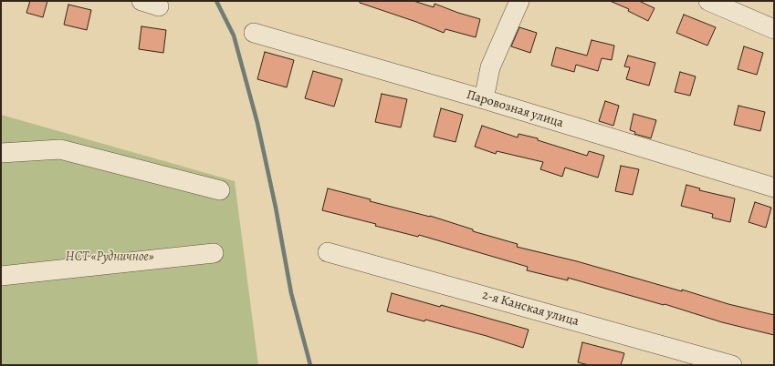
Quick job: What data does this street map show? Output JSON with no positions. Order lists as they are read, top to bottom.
{
  "streets": {
    "street": ["Паровозная улица", "2-я Канская улица"]
  },
  "parks": ["НСТ «Рудничное»"]
}
